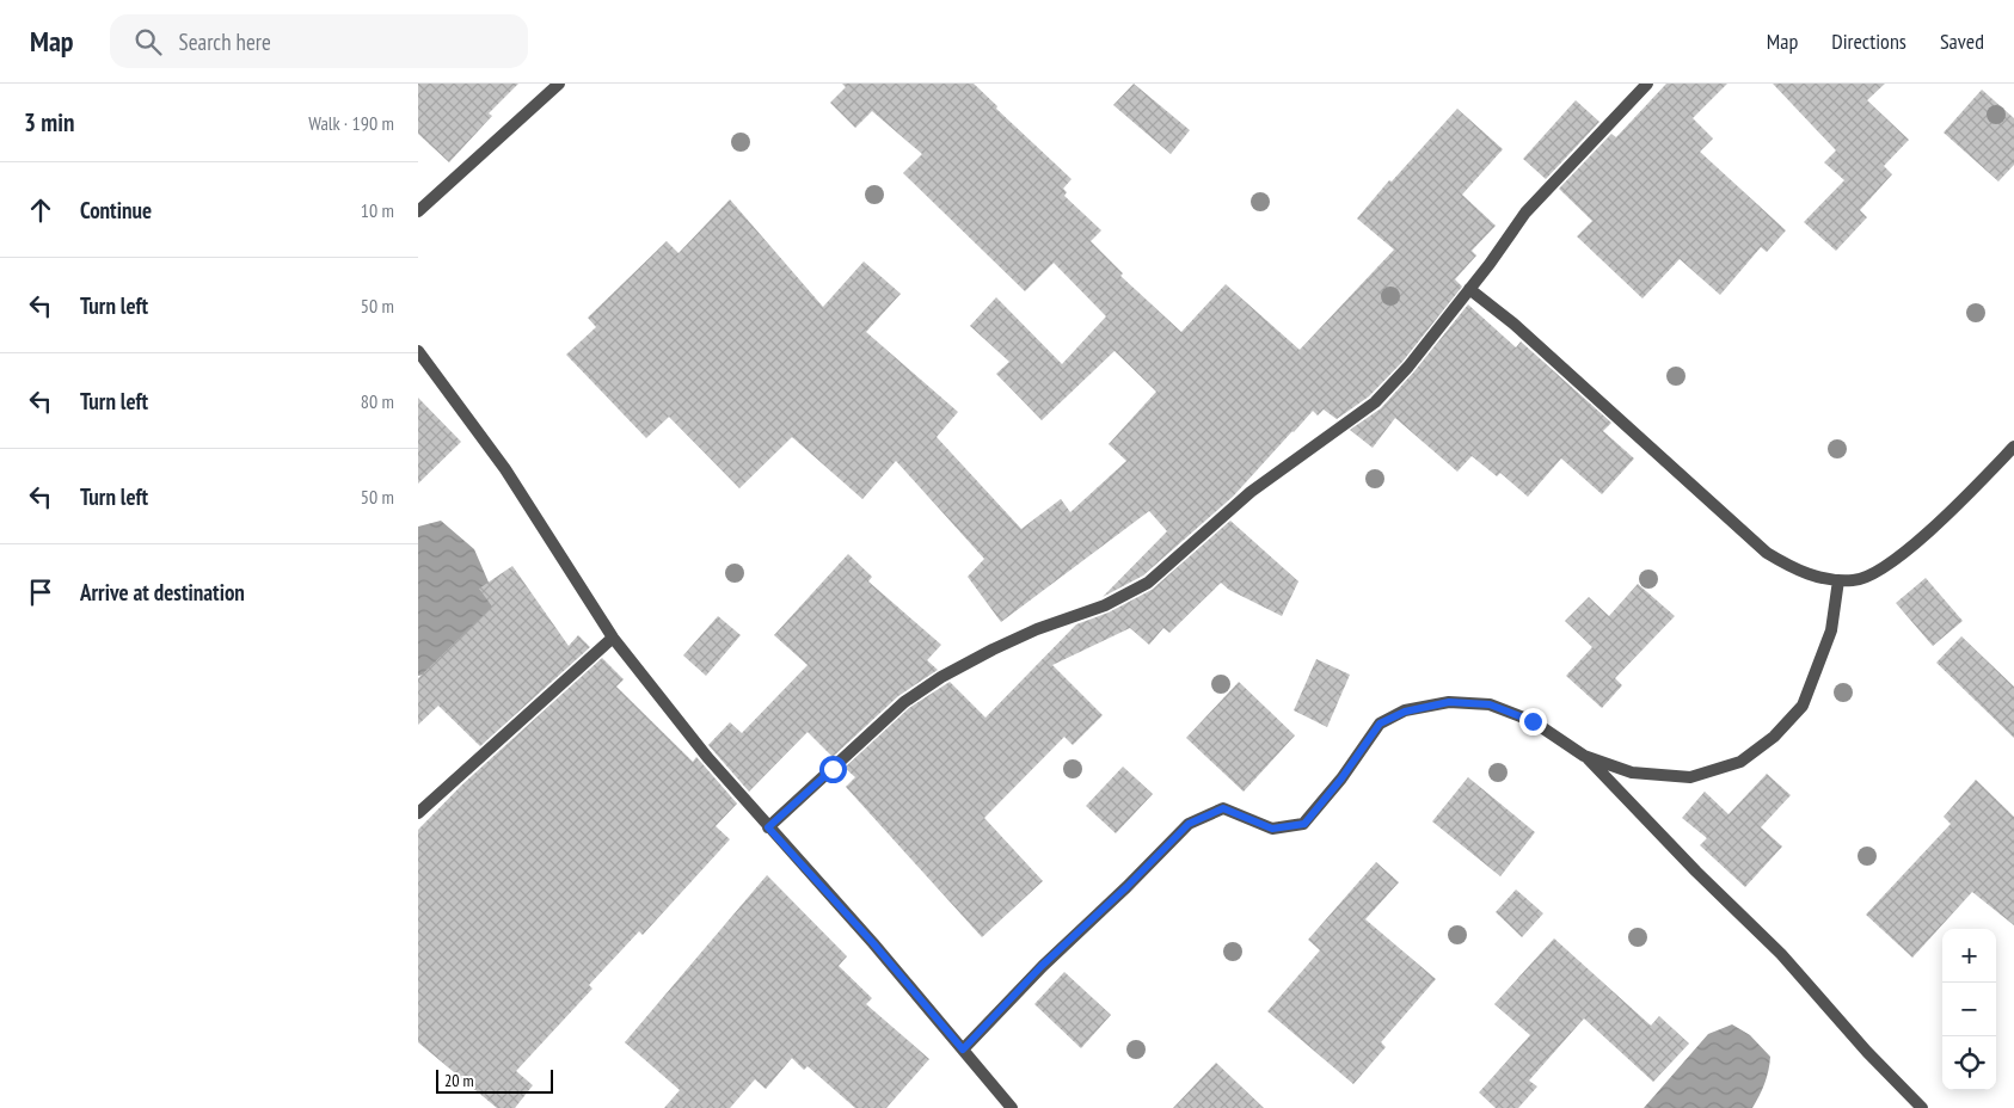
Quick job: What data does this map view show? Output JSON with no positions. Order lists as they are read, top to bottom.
{
  "scale_bar": "20 m",
  "page": {
    "header": "Map",
    "search": "Search here",
    "nav": ["Map", "Directions", "Saved"],
    "heading": ["3 min", "Walk · 190 m"],
    "list": [
      ["Continue", "10 m"],
      ["Turn left", "50 m"],
      ["Turn left", "80 m"],
      ["Turn left", "50 m"],
      "Arrive at destination"
    ],
    "map_buttons": ["+", "−"],
    "scale": "20 m"
  }
}
